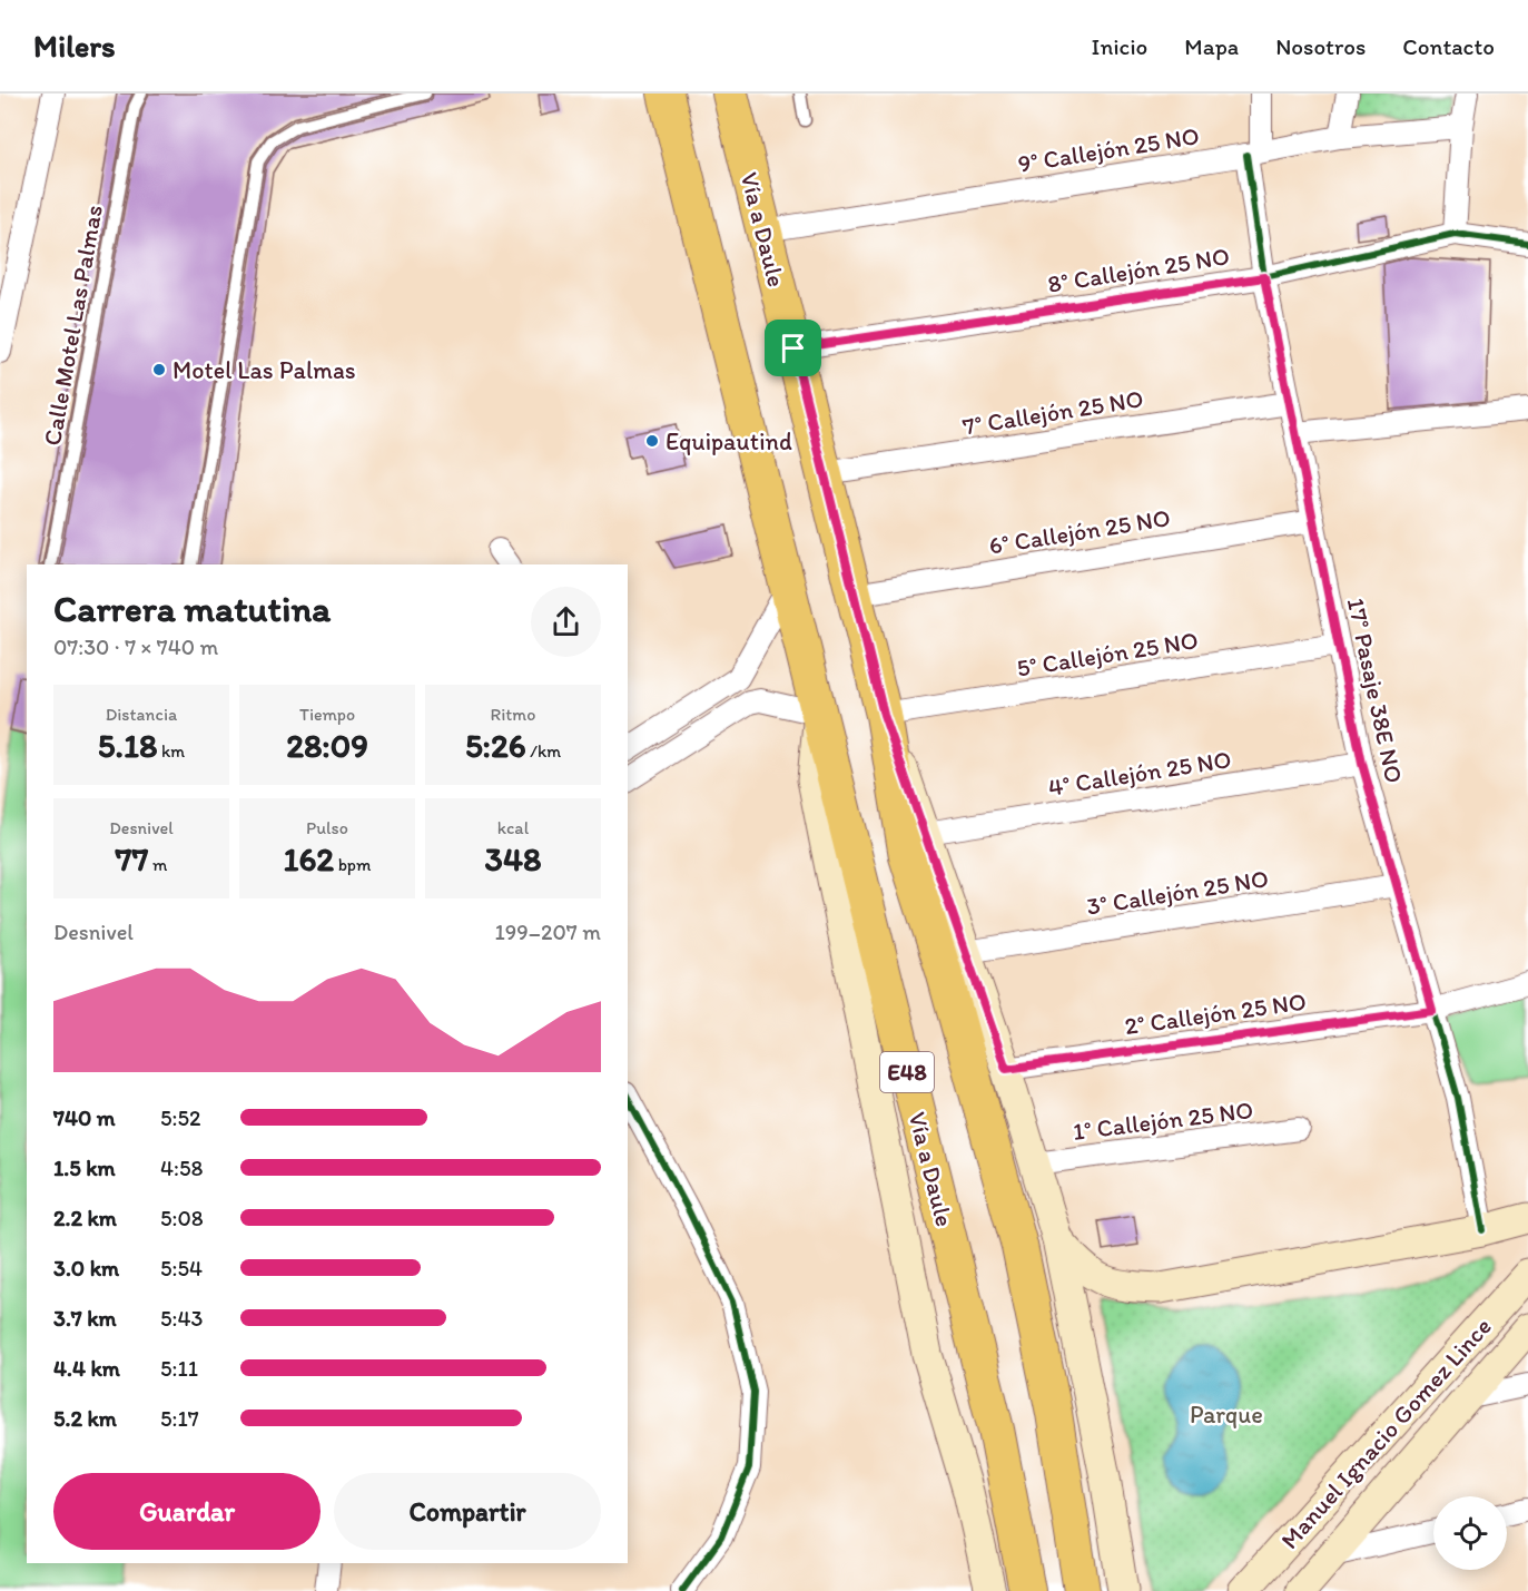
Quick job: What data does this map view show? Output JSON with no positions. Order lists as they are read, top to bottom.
{
  "streets": {
    "main road": ["Vía a Daule", "E48", "Manuel Ignacio Gomez Lince"],
    "street": [
      "9° Callejón 25 NO",
      "8° Callejón 25 NO",
      "7° Callejón 25 NO",
      "6° Callejón 25 NO",
      "5° Callejón 25 NO",
      "17° Pasaje 38E NO",
      "4° Callejón 25 NO",
      "3° Callejón 25 NO",
      "2° Callejón 25 NO",
      "1° Callejón 25 NO"
    ],
    "lane": ["Calle Motel Las Palmas"]
  },
  "crossings": [
    ["9° Callejón 25 NO", "Vía a Daule"],
    ["9° Callejón 25 NO", "17° Pasaje 38E NO"],
    ["Vía a Daule", "8° Callejón 25 NO"],
    ["Vía a Daule", "7° Callejón 25 NO"],
    ["Vía a Daule", "6° Callejón 25 NO"],
    ["Vía a Daule", "5° Callejón 25 NO"],
    ["Vía a Daule", "4° Callejón 25 NO"],
    ["Vía a Daule", "3° Callejón 25 NO"],
    ["Vía a Daule", "2° Callejón 25 NO"],
    ["Vía a Daule", "E48"],
    ["Vía a Daule", "1° Callejón 25 NO"],
    ["8° Callejón 25 NO", "17° Pasaje 38E NO"],
    ["7° Callejón 25 NO", "17° Pasaje 38E NO"],
    ["6° Callejón 25 NO", "17° Pasaje 38E NO"],
    ["5° Callejón 25 NO", "17° Pasaje 38E NO"],
    ["17° Pasaje 38E NO", "4° Callejón 25 NO"],
    ["17° Pasaje 38E NO", "3° Callejón 25 NO"],
    ["17° Pasaje 38E NO", "2° Callejón 25 NO"]
  ],
  "parks": ["Parque"],
  "places": ["Motel Las Palmas", "Equipautind"],
  "page": {
    "header": "Milers",
    "nav": [
      "Inicio",
      "Mapa",
      "Nosotros",
      "Contacto"
    ],
    "heading": ["Carrera matutina", "07:30 · 7 × 740 m"],
    "stats": [
      ["Distancia", "5.18 km"],
      ["Tiempo", "28:09"],
      ["Ritmo", "5:26 /km"],
      ["Desnivel", "77 m"],
      ["Pulso", "162 bpm"],
      ["kcal", "348"]
    ],
    "chart": ["Desnivel", "199–207 m"],
    "list": [
      {
        "name": "740 m",
        "note": "5:52"
      },
      {
        "name": "1.5 km",
        "note": "4:58"
      },
      {
        "name": "2.2 km",
        "note": "5:08"
      },
      {
        "name": "3.0 km",
        "note": "5:54"
      },
      {
        "name": "3.7 km",
        "note": "5:43"
      },
      {
        "name": "4.4 km",
        "note": "5:11"
      },
      {
        "name": "5.2 km",
        "note": "5:17"
      }
    ],
    "buttons": ["Guardar", "Compartir"]
  }
}
